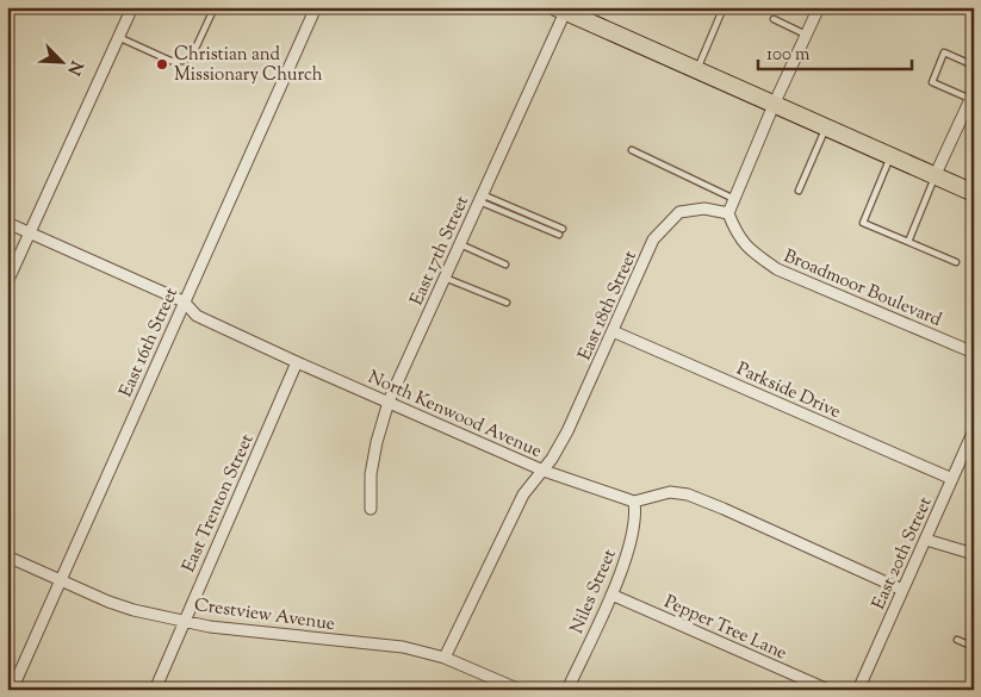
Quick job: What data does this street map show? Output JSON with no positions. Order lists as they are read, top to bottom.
{
  "streets": {
    "street": [
      "East 17th Street",
      "Broadmoor Boulevard",
      "East 18th Street",
      "East 16th Street",
      "Parkside Drive",
      "North Kenwood Avenue",
      "East Trenton Street",
      "East 20th Street",
      "Niles Street",
      "Crestview Avenue",
      "Pepper Tree Lane"
    ]
  },
  "crossings": [
    ["East 17th Street", "North Kenwood Avenue"],
    ["Broadmoor Boulevard", "East 18th Street"],
    ["East 18th Street", "Parkside Drive"],
    ["East 18th Street", "North Kenwood Avenue"],
    ["East 18th Street", "Crestview Avenue"],
    ["East 16th Street", "North Kenwood Avenue"],
    ["East 16th Street", "Crestview Avenue"],
    ["Parkside Drive", "East 20th Street"],
    ["North Kenwood Avenue", "East Trenton Street"],
    ["North Kenwood Avenue", "Niles Street"],
    ["East Trenton Street", "Crestview Avenue"],
    ["Niles Street", "Pepper Tree Lane"]
  ],
  "places": ["Christian and Missionary Church"],
  "scale_bar": "100 m",
  "north": "bottom right"
}
